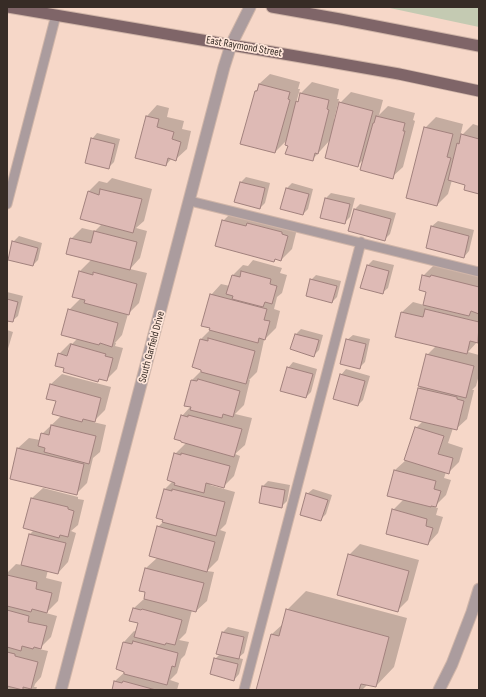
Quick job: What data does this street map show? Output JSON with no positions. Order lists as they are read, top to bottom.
{
  "streets": {
    "main road": ["East Raymond Street"],
    "street": ["South Garfield Drive"]
  },
  "crossings": [
    ["East Raymond Street", "South Garfield Drive"]
  ]
}
